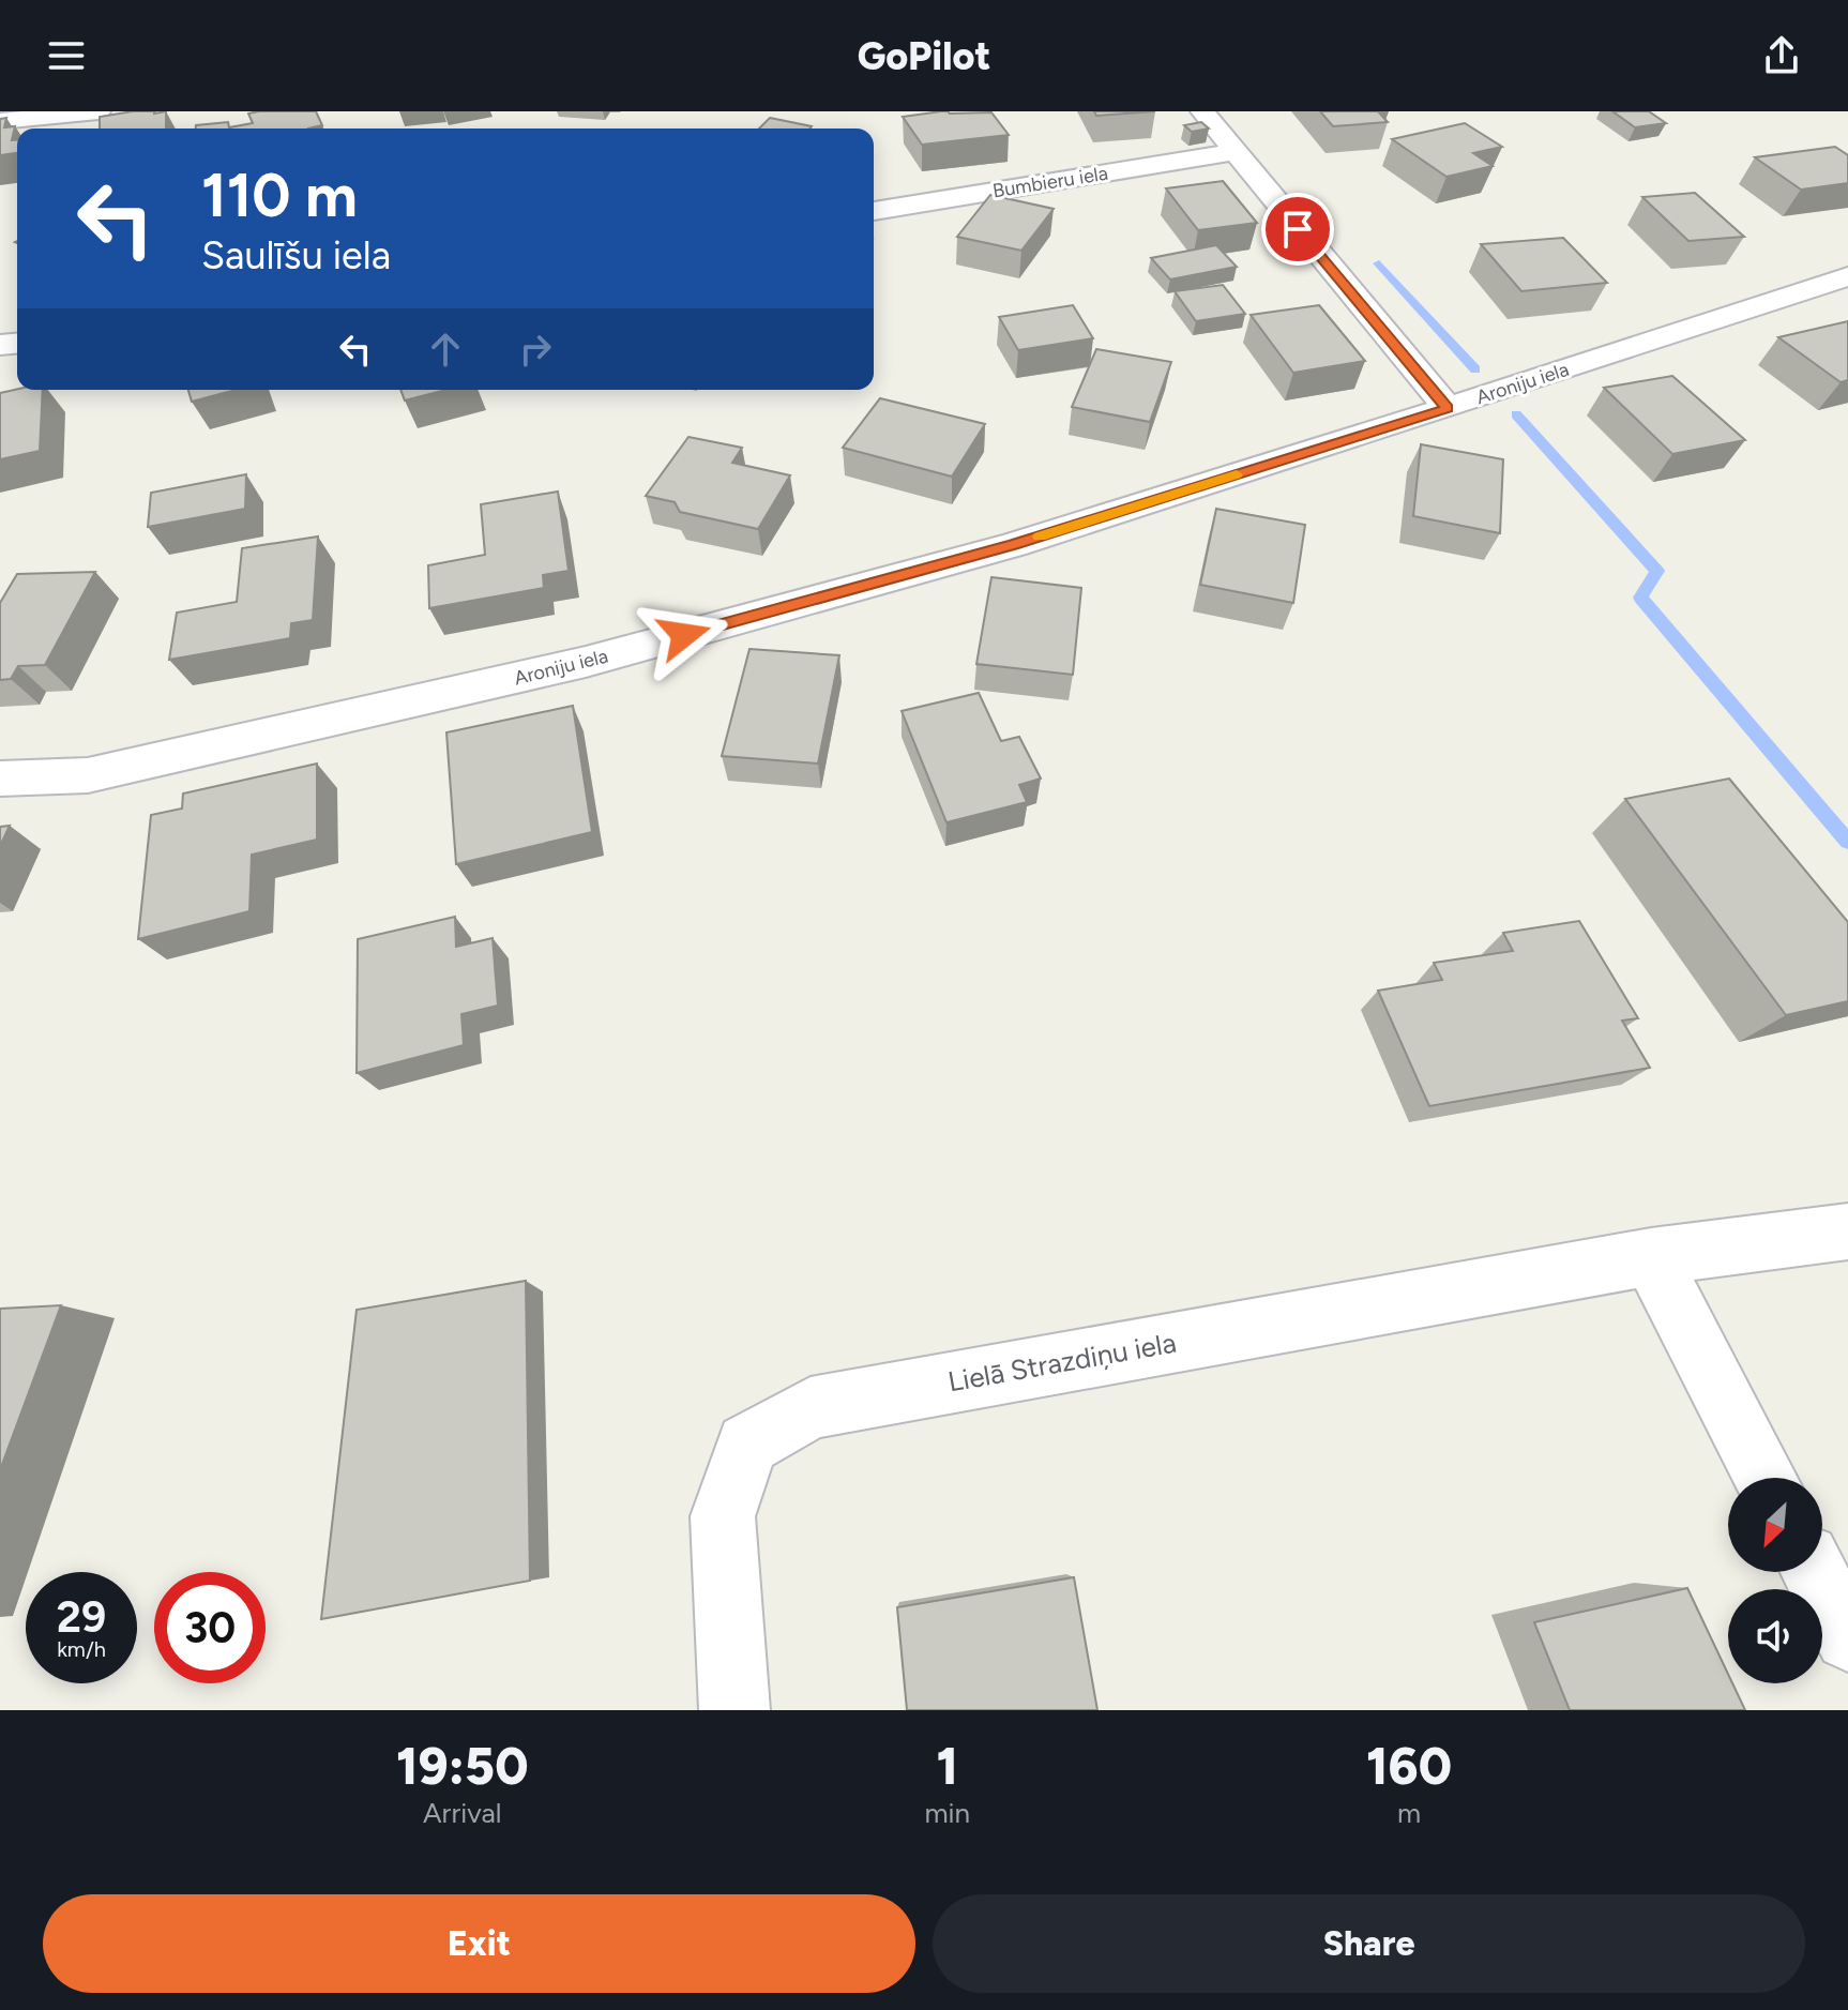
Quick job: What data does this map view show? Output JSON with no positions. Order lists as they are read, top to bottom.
{
  "streets": {
    "street": ["Bumbieru iela", "Aroniju iela", "Lielā Strazdiņu iela"]
  },
  "north": "bottom left",
  "page": {
    "header": "GoPilot",
    "turn": ["110 m", "Saulīšu iela"],
    "speed": "29 km/h",
    "limit": "30",
    "eta": [
      "19:50",
      "Arrival",
      "1",
      "min",
      "160",
      "m"
    ],
    "buttons": ["Exit", "Share"]
  }
}
